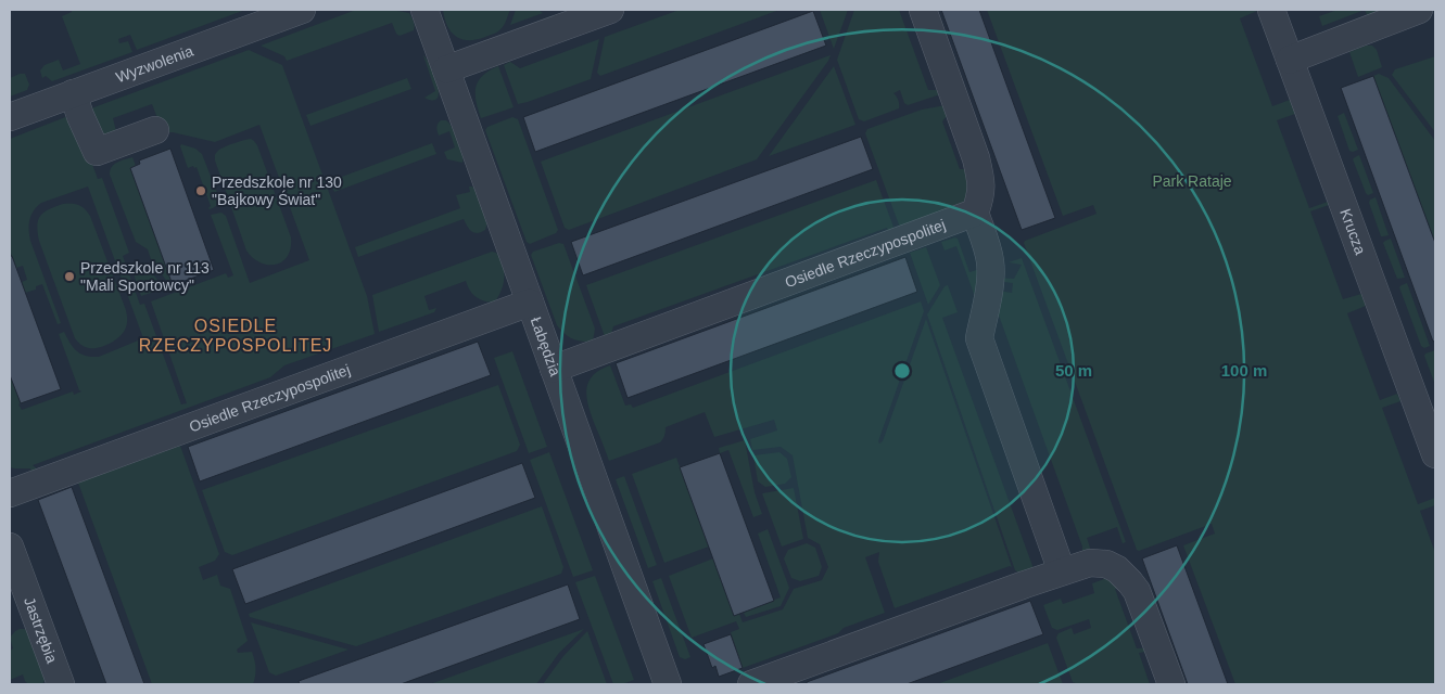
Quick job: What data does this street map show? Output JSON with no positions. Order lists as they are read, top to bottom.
{
  "streets": {
    "street": [
      "Wyzwolenia",
      "Krucza",
      "Osiedle Rzeczypospolitej",
      "Łabędzia",
      "Jastrzębia"
    ]
  },
  "crossings": [
    ["Osiedle Rzeczypospolitej", "Łabędzia"]
  ],
  "districts": ["OSIEDLE RZECZYPOSPOLITEJ"],
  "parks": ["Park Rataje"],
  "places": ["Przedszkole nr 130 \"Bajkowy Świat\"", "Przedszkole nr 113 \"Mali Sportowcy\""],
  "rings": ["50 m", "100 m"]
}
